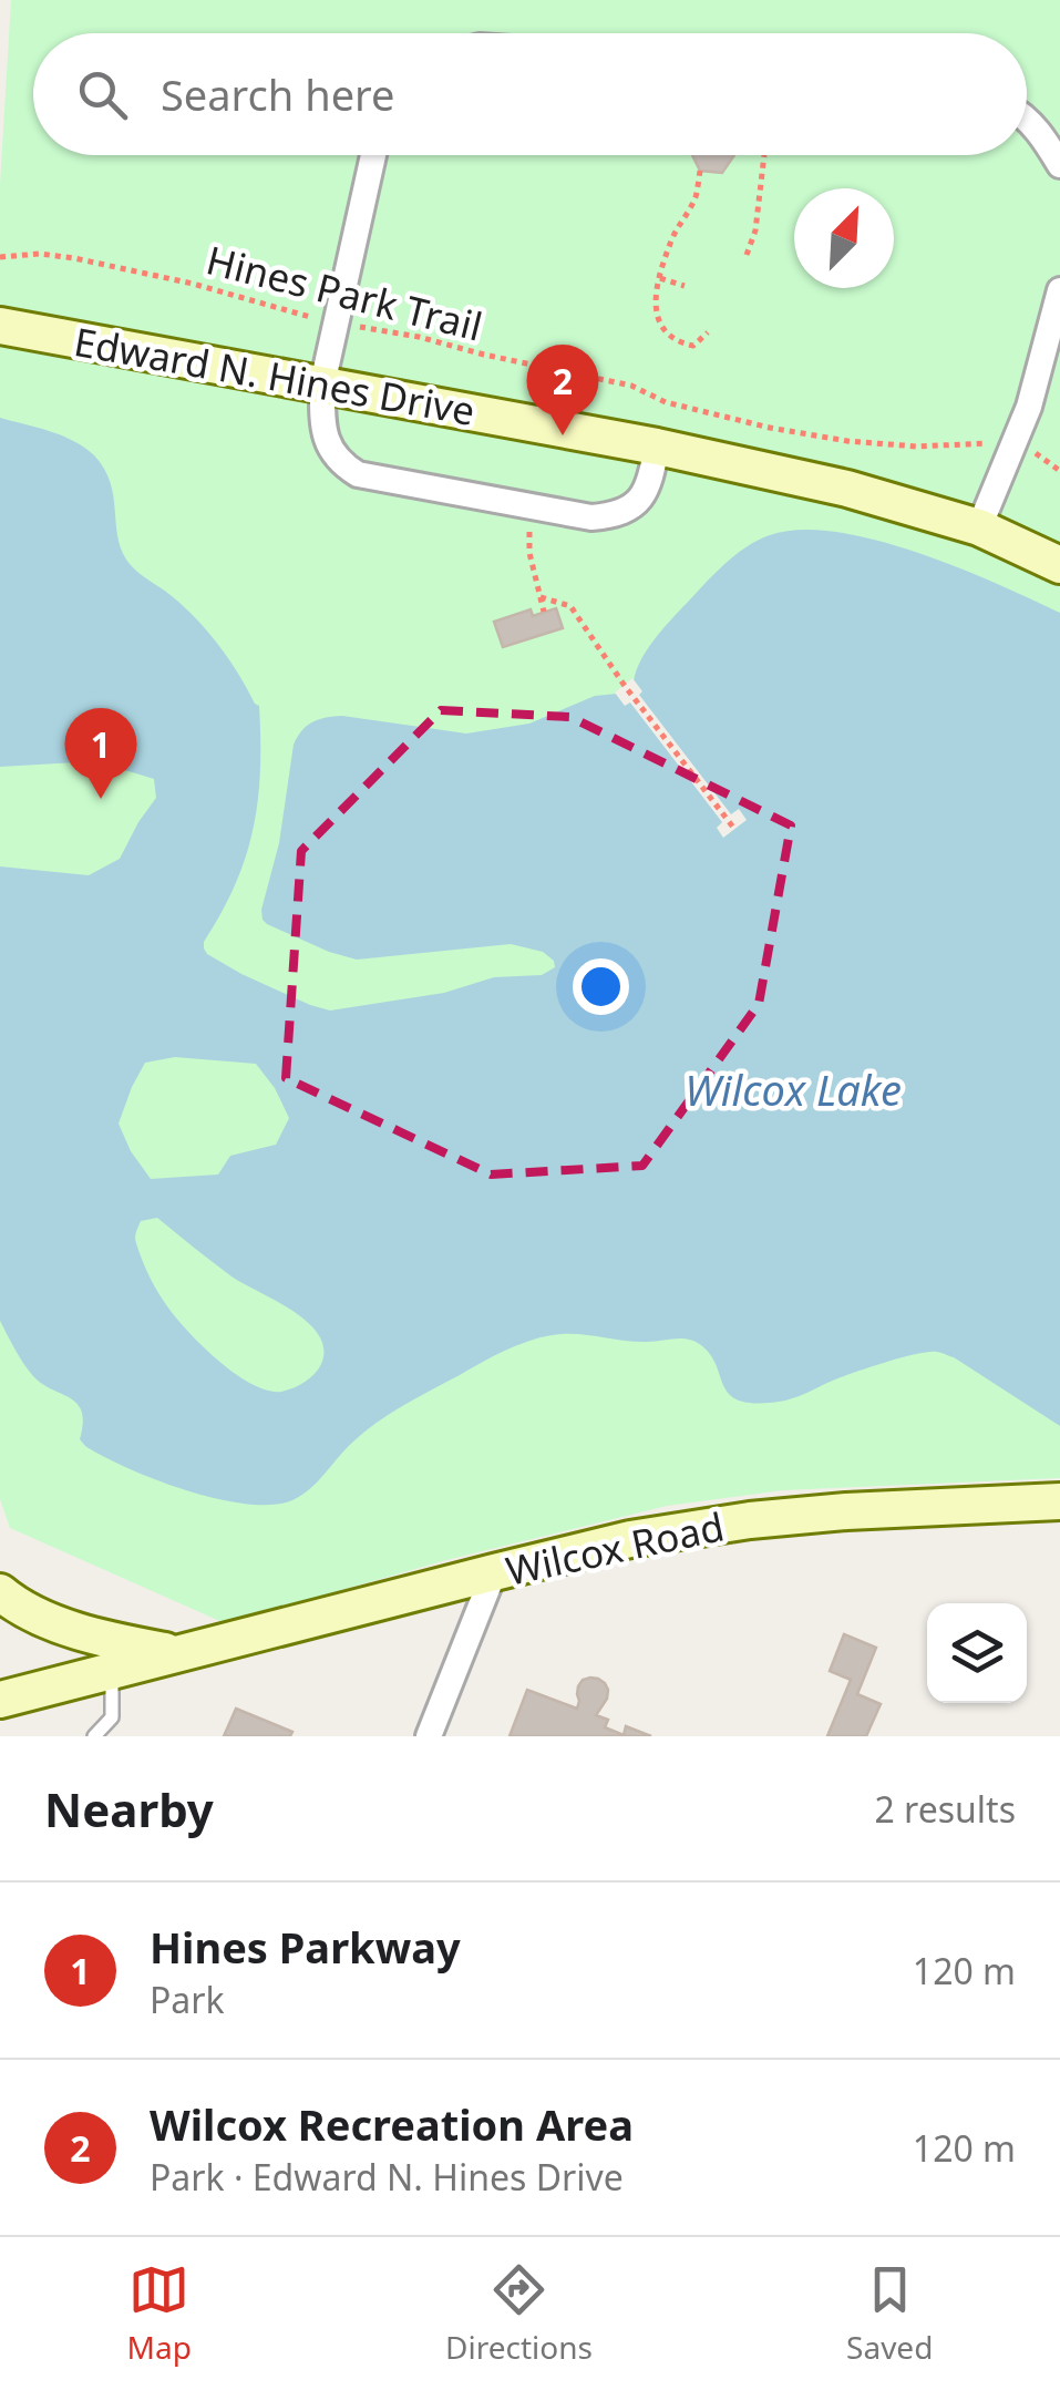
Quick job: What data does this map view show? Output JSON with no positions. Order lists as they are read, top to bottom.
{
  "streets": {
    "street": ["Edward N. Hines Drive", "Wilcox Road"],
    "path": ["Hines Park Trail"]
  },
  "water": ["Wilcox Lake"],
  "north": "top right",
  "page": {
    "search": "Search here",
    "pins": ["2", "1"],
    "heading": ["Nearby", "2 results"],
    "list": [
      {
        "mark": "1",
        "name": "Hines Parkway",
        "note": "Park",
        "value": "120 m"
      },
      {
        "mark": "2",
        "name": "Wilcox Recreation Area",
        "note": "Park · Edward N. Hines Drive",
        "value": "120 m"
      }
    ],
    "nav": ["Map", "Directions", "Saved"]
  }
}
